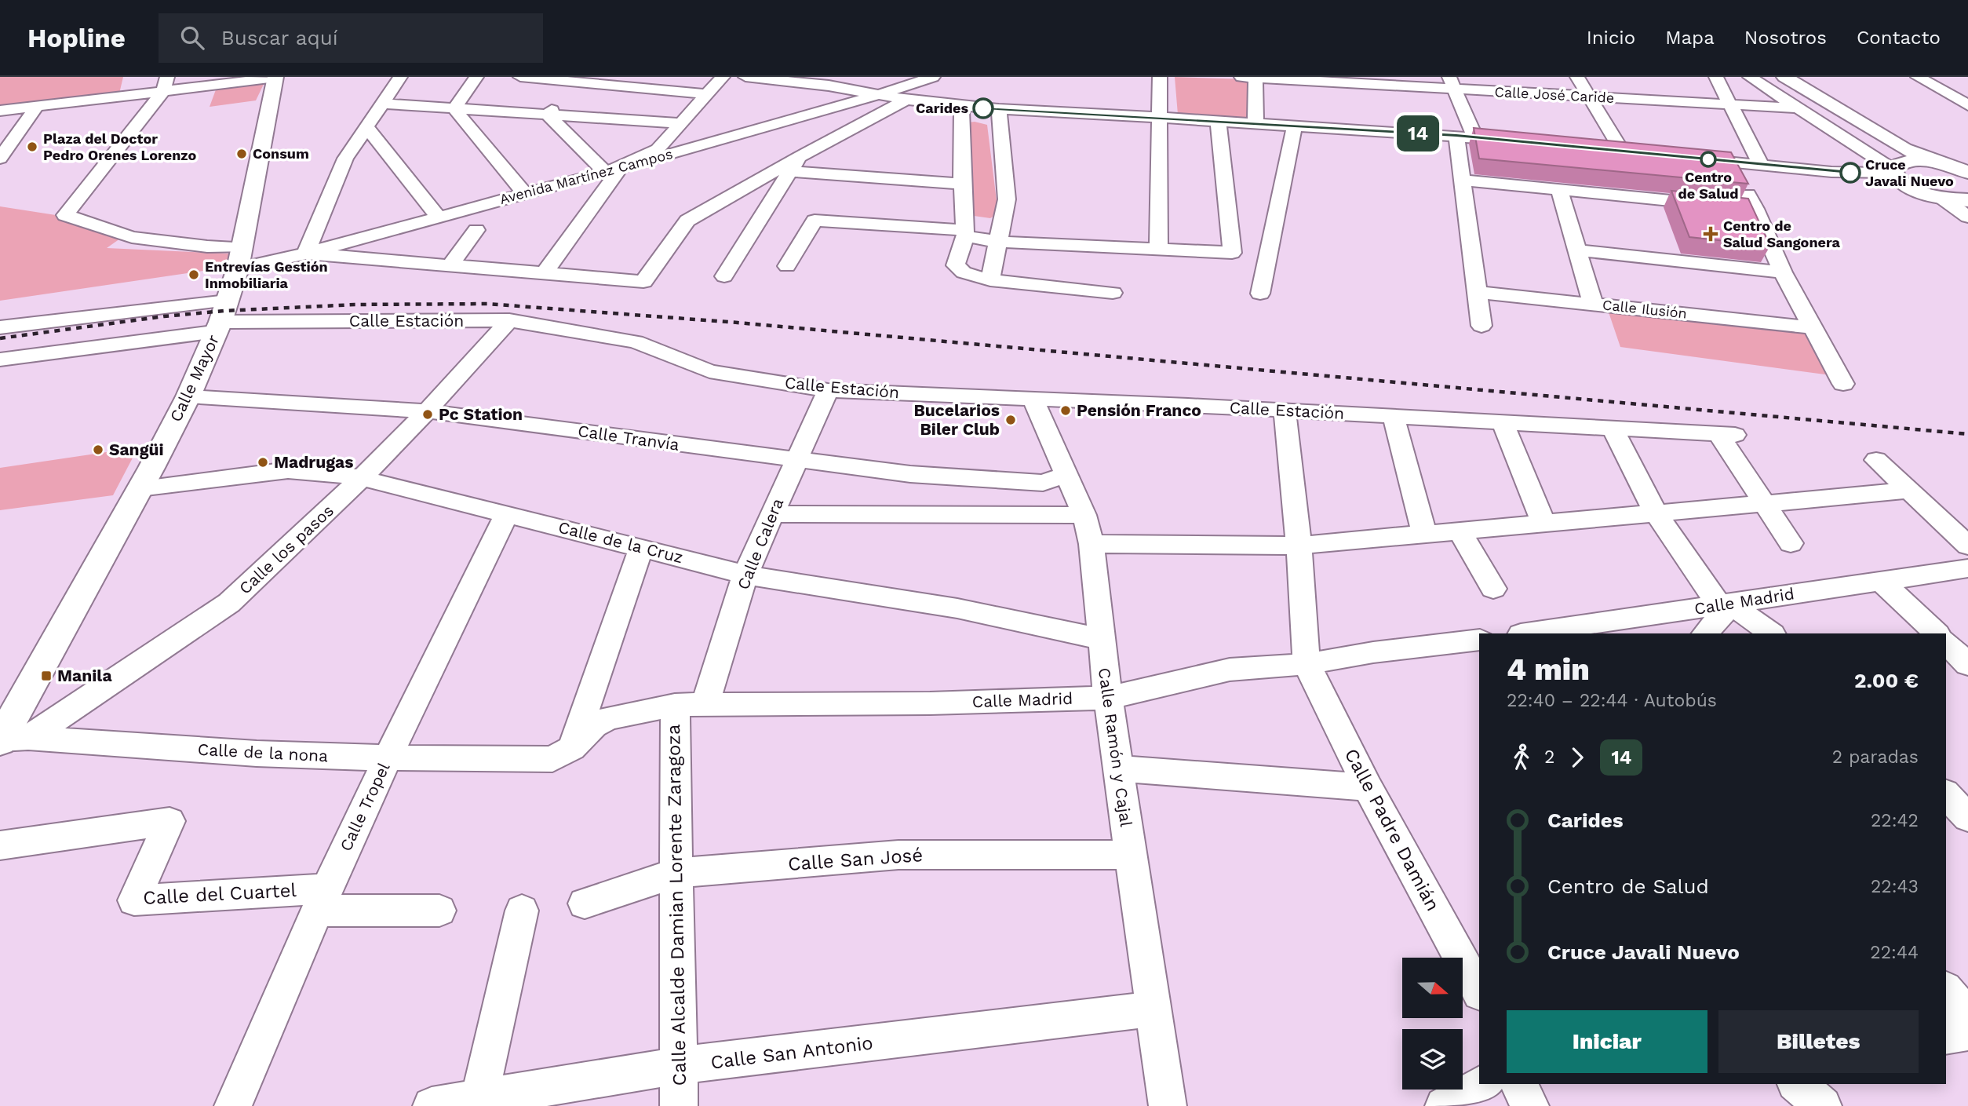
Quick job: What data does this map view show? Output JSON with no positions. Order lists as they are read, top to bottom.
{
  "streets": {
    "main road": ["Calle Mayor"],
    "street": [
      "Calle José Caride",
      "Avenida Martínez Campos",
      "Calle Ilusión",
      "Calle Estación",
      "Calle Tranvía",
      "Calle de la Cruz",
      "Calle Calera",
      "Calle los pasos",
      "Calle Madrid",
      "Calle Ramón y Cajal",
      "Calle de la nona",
      "Calle Tropel",
      "Calle Padre Damián",
      "Calle San José",
      "Calle del Cuartel",
      "Calle Alcalde Damian Lorente Zaragoza",
      "Calle San Antonio"
    ]
  },
  "crossings": [
    ["Avenida Martínez Campos", "Calle Mayor"],
    ["Calle Estación", "Calle Mayor"],
    ["Calle Estación", "Calle Calera"],
    ["Calle Estación", "Calle los pasos"],
    ["Calle Estación", "Calle Ramón y Cajal"],
    ["Calle Mayor", "Calle Tranvía"],
    ["Calle Mayor", "Calle de la Cruz"],
    ["Calle Mayor", "Calle los pasos"],
    ["Calle Mayor", "Calle de la nona"],
    ["Calle Tranvía", "Calle Calera"],
    ["Calle Tranvía", "Calle los pasos"],
    ["Calle Tranvía", "Calle Ramón y Cajal"],
    ["Calle de la Cruz", "Calle Calera"],
    ["Calle de la Cruz", "Calle los pasos"],
    ["Calle de la Cruz", "Calle Ramón y Cajal"],
    ["Calle de la Cruz", "Calle Tropel"],
    ["Calle Calera", "Calle Madrid"],
    ["Calle Calera", "Calle Alcalde Damian Lorente Zaragoza"],
    ["Calle los pasos", "Calle de la nona"],
    ["Calle Madrid", "Calle Ramón y Cajal"],
    ["Calle Madrid", "Calle de la nona"],
    ["Calle Madrid", "Calle Padre Damián"],
    ["Calle Madrid", "Calle Alcalde Damian Lorente Zaragoza"],
    ["Calle Ramón y Cajal", "Calle San José"],
    ["Calle Ramón y Cajal", "Calle San Antonio"],
    ["Calle de la nona", "Calle Tropel"],
    ["Calle Tropel", "Calle del Cuartel"],
    ["Calle San José", "Calle Alcalde Damian Lorente Zaragoza"],
    ["Calle Alcalde Damian Lorente Zaragoza", "Calle San Antonio"]
  ],
  "places": {
    "other": [
      "Carides",
      "Plaza del Doctor Pedro Orenes Lorenzo",
      "Consum",
      "Centro de Salud",
      "Cruce Javali Nuevo",
      "Entrevías Gestión Inmobiliaria",
      "Pensión Franco",
      "Pc Station",
      "Bucelarios Biler Club",
      "Sangüi",
      "Madrugas"
    ],
    "health": ["Centro de Salud Sangonera"],
    "transit": ["Manila"]
  },
  "lines": ["bus line 14"],
  "north": "right",
  "page": {
    "header": "Hopline",
    "search": "Buscar aquí",
    "nav": [
      "Inicio",
      "Mapa",
      "Nosotros",
      "Contacto"
    ],
    "on_map": "14",
    "heading": ["4 min", "22:40 – 22:44 · Autobús", "2.00 €"],
    "legs": ["2", "14", "2 paradas"],
    "list": [
      {
        "name": "Carides",
        "value": "22:42"
      },
      {
        "name": "Centro de Salud",
        "value": "22:43"
      },
      {
        "name": "Cruce Javali Nuevo",
        "value": "22:44"
      }
    ],
    "buttons": ["Iniciar", "Billetes"]
  }
}
